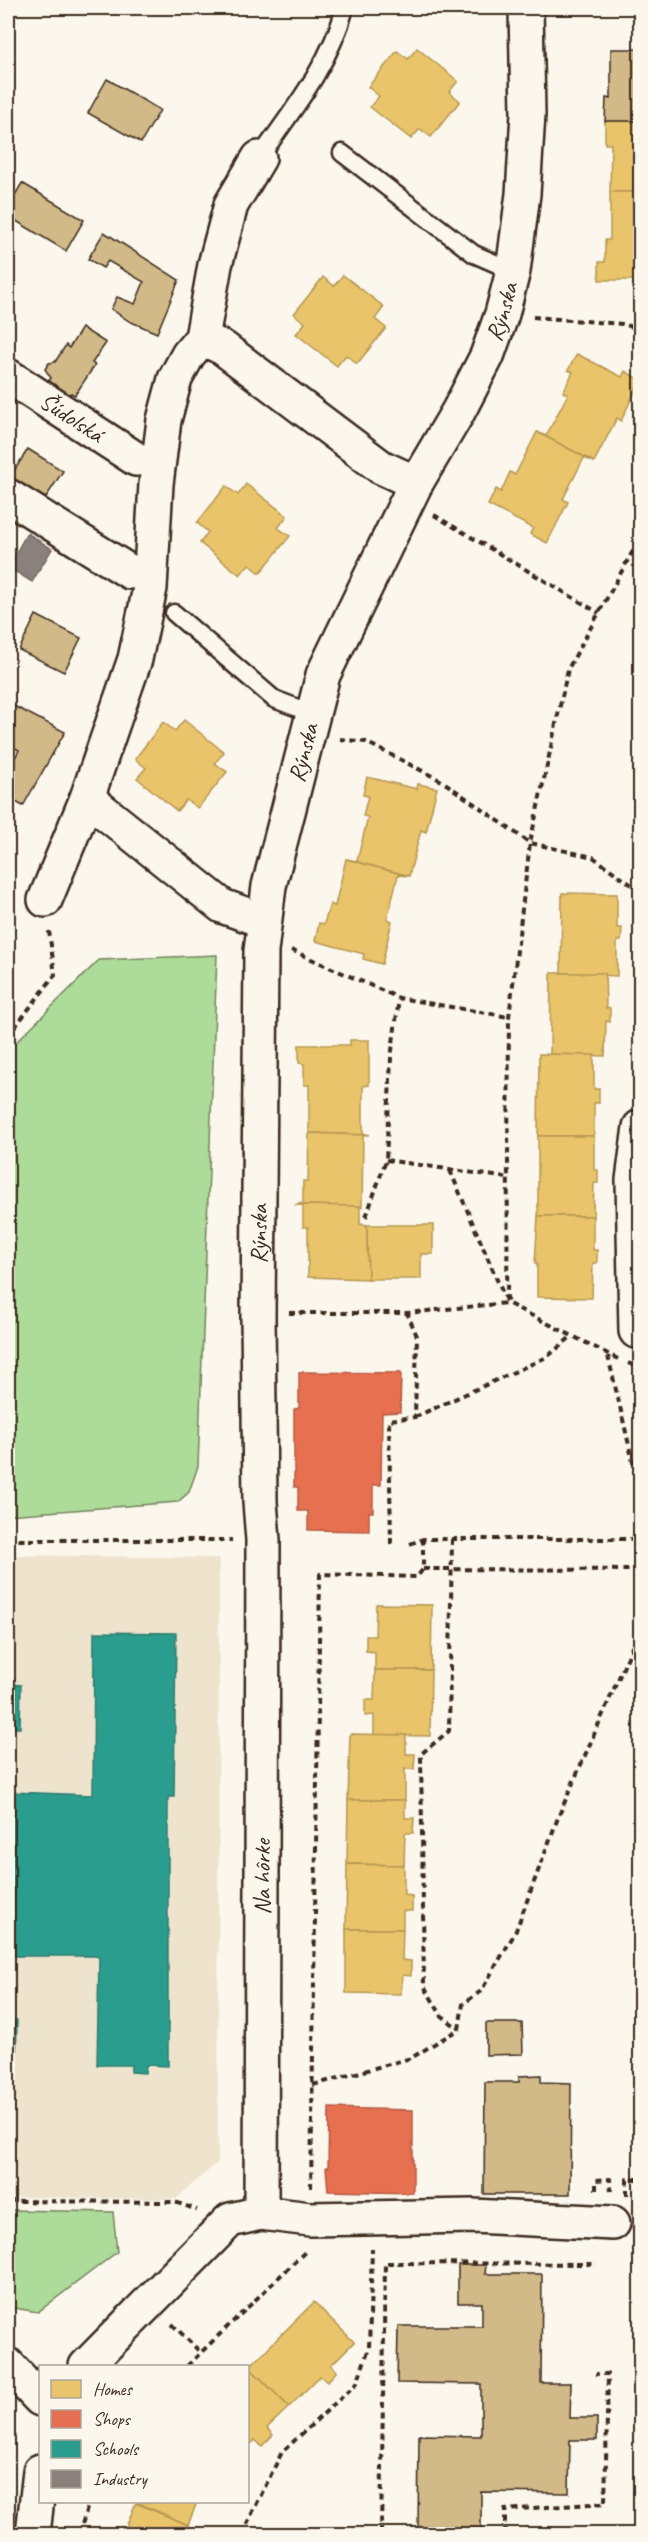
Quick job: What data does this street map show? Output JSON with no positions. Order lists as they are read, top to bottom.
{
  "streets": {
    "street": ["Rýnska", "Šúdolská", "Na hôrke"]
  },
  "crossings": [
    ["Rýnska", "Na hôrke"]
  ],
  "legend": [
    "Homes",
    "Shops",
    "Schools",
    "Industry"
  ]
}
